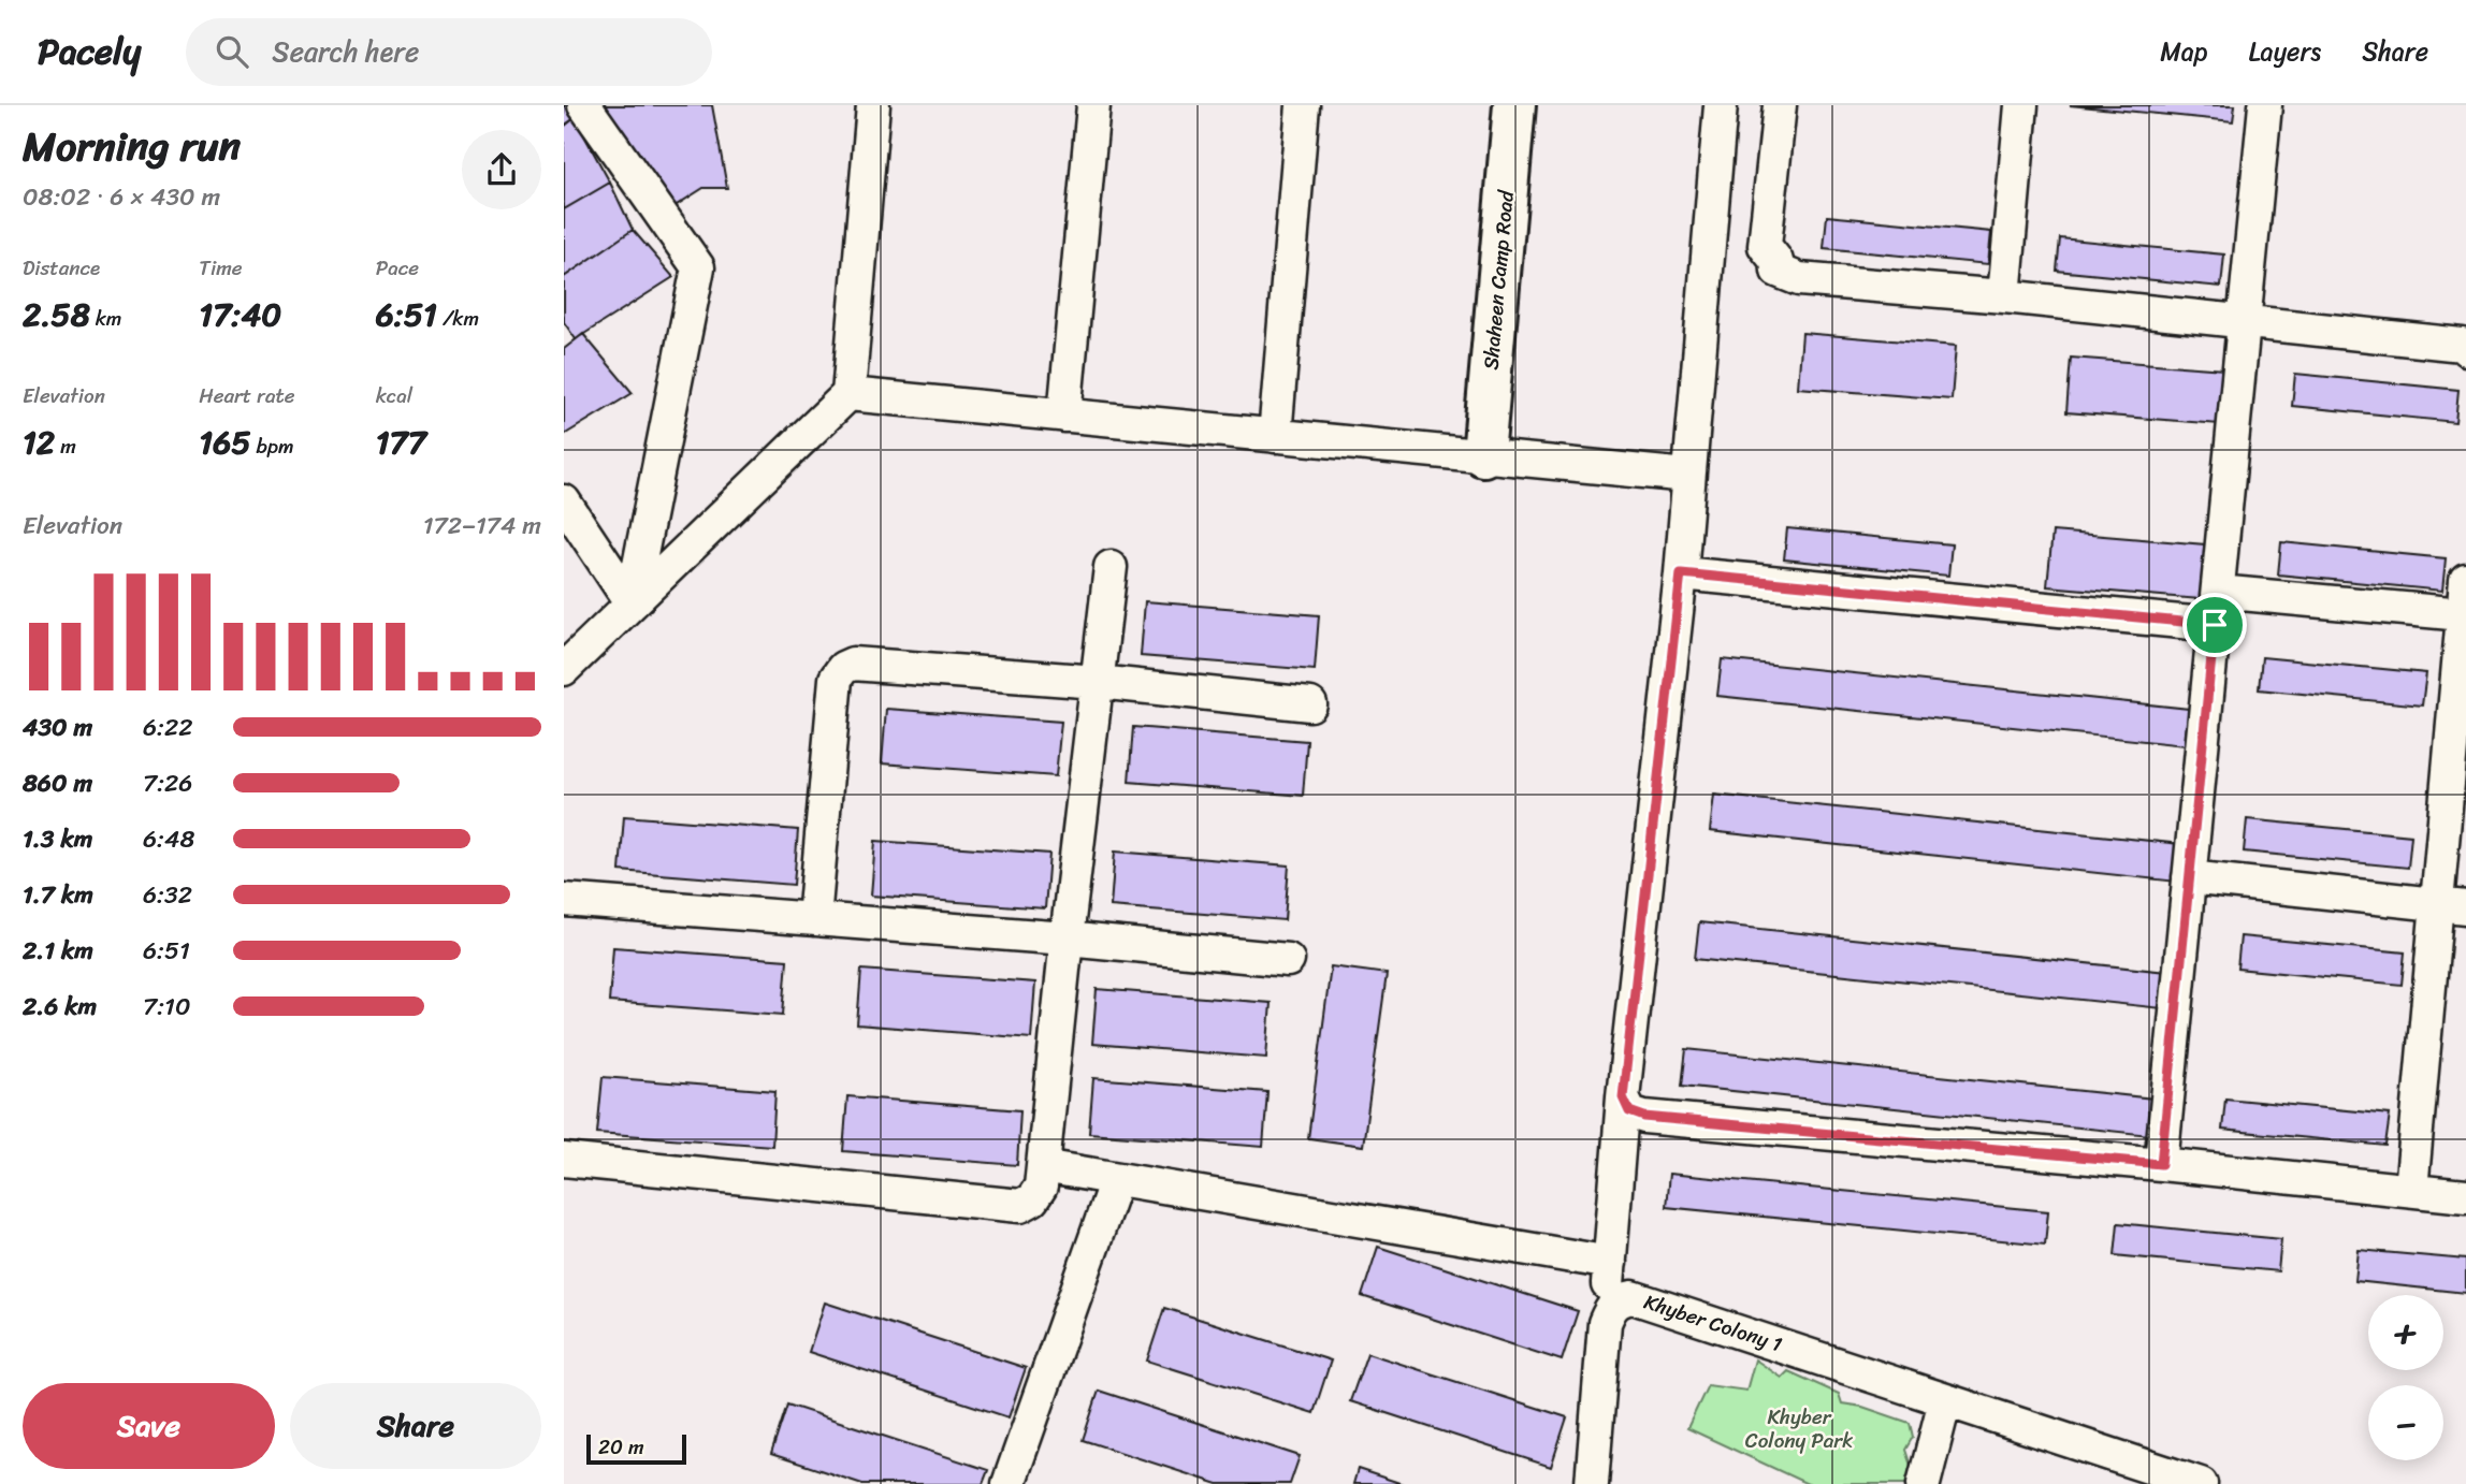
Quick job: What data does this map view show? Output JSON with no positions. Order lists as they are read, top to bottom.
{
  "streets": {
    "street": ["Shaheen Camp Road", "Khyber Colony 1"]
  },
  "parks": ["Khyber Colony Park"],
  "scale_bar": "20 m",
  "page": {
    "header": "Pacely",
    "search": "Search here",
    "nav": ["Map", "Layers", "Share"],
    "heading": ["Morning run", "08:02 · 6 × 430 m"],
    "stats": [
      ["Distance", "2.58 km"],
      ["Time", "17:40"],
      ["Pace", "6:51 /km"],
      ["Elevation", "12 m"],
      ["Heart rate", "165 bpm"],
      ["kcal", "177"]
    ],
    "chart": ["Elevation", "172–174 m"],
    "list": [
      {
        "name": "430 m",
        "note": "6:22"
      },
      {
        "name": "860 m",
        "note": "7:26"
      },
      {
        "name": "1.3 km",
        "note": "6:48"
      },
      {
        "name": "1.7 km",
        "note": "6:32"
      },
      {
        "name": "2.1 km",
        "note": "6:51"
      },
      {
        "name": "2.6 km",
        "note": "7:10"
      }
    ],
    "map_buttons": ["+", "−"],
    "buttons": ["Save", "Share"],
    "scale": "20 m"
  }
}
